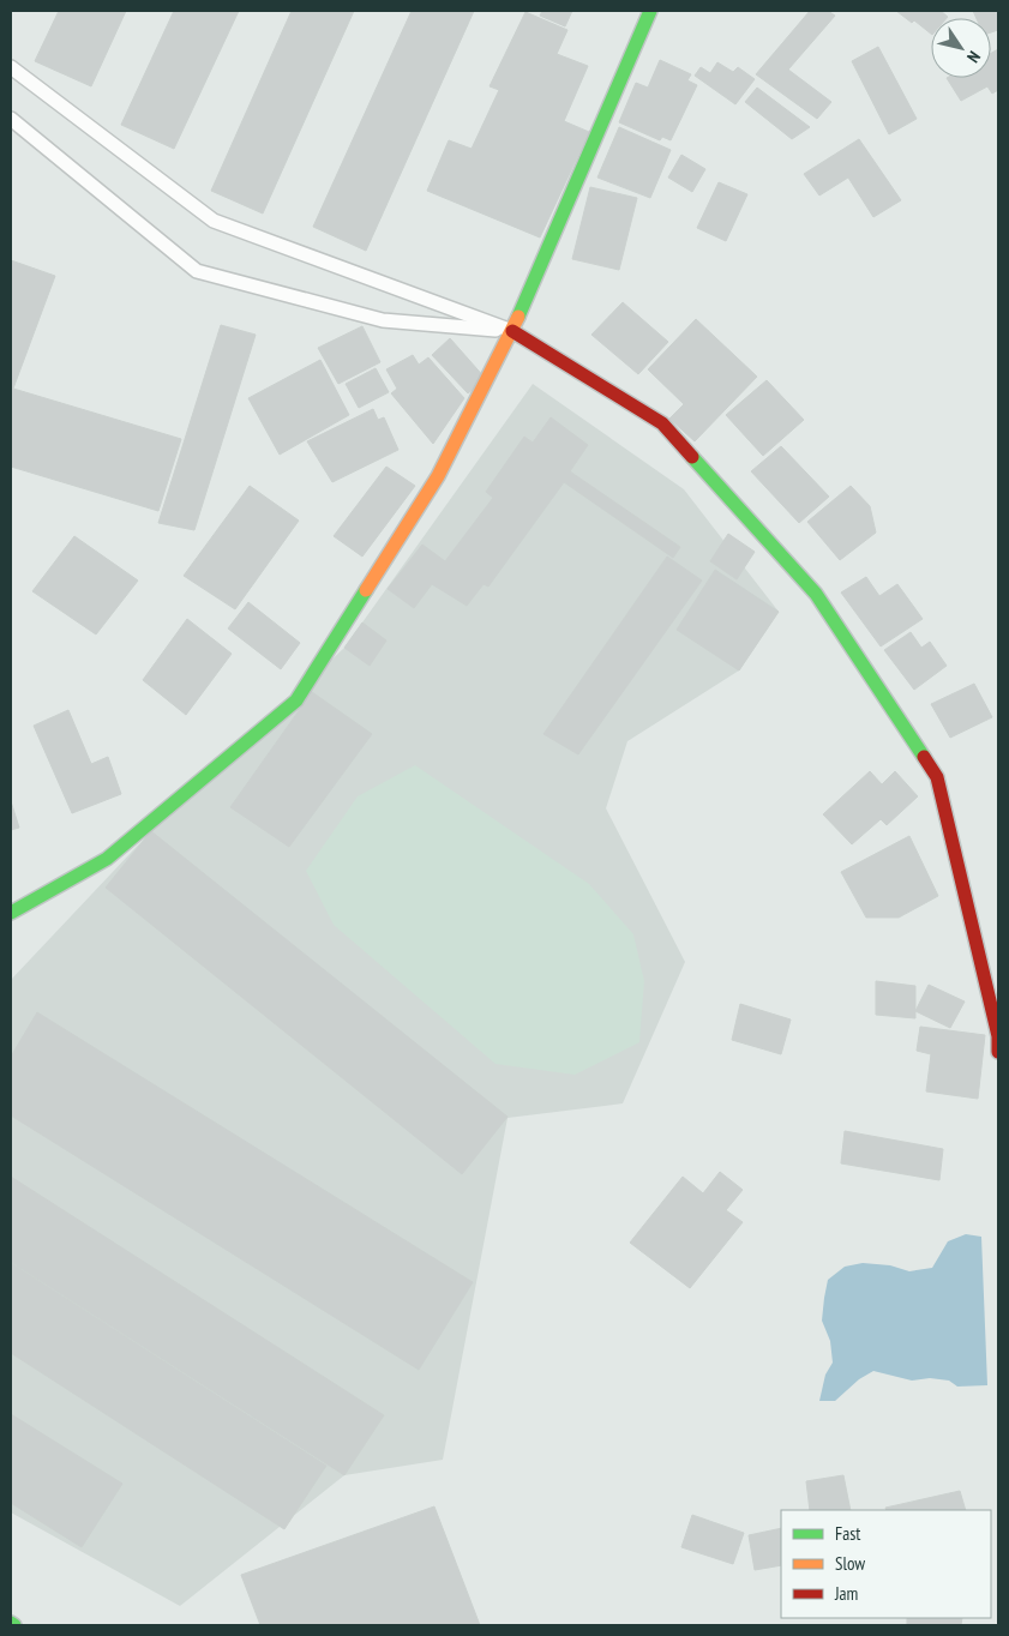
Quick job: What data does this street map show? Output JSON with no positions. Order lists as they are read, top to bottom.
{
  "legend": ["Fast", "Slow", "Jam"],
  "north": "bottom right"
}
